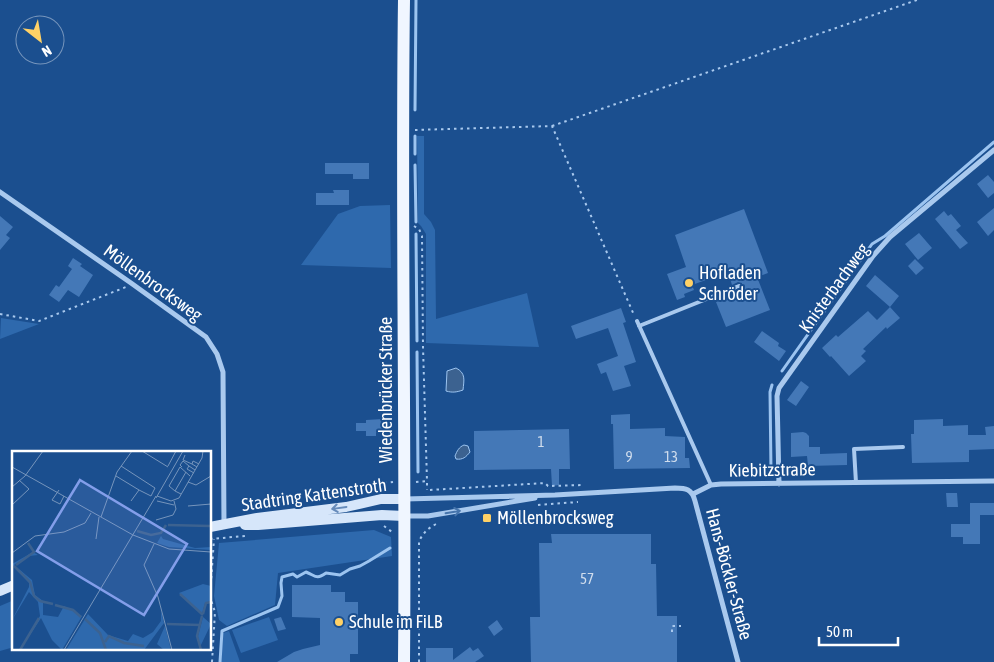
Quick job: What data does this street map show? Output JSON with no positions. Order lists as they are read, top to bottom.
{
  "streets": {
    "main road": ["Wiedenbrücker Straße", "Stadtring Kattenstroth"],
    "street": [
      "Möllenbrocksweg",
      "Knisterbachweg",
      "Kiebitzstraße",
      "Hans-Böckler-Straße"
    ]
  },
  "crossings": [
    ["Möllenbrocksweg", "Stadtring Kattenstroth"],
    ["Knisterbachweg", "Kiebitzstraße"],
    ["Wiedenbrücker Straße", "Stadtring Kattenstroth"],
    ["Kiebitzstraße", "Hans-Böckler-Straße"]
  ],
  "places": {
    "other": ["Hofladen Schröder", "Schule im FiLB"],
    "transit": ["Möllenbrocksweg"]
  },
  "house_numbers": [
    "1",
    "9",
    "13",
    "57"
  ],
  "scale_bar": "50 m",
  "north": "bottom right"
}
